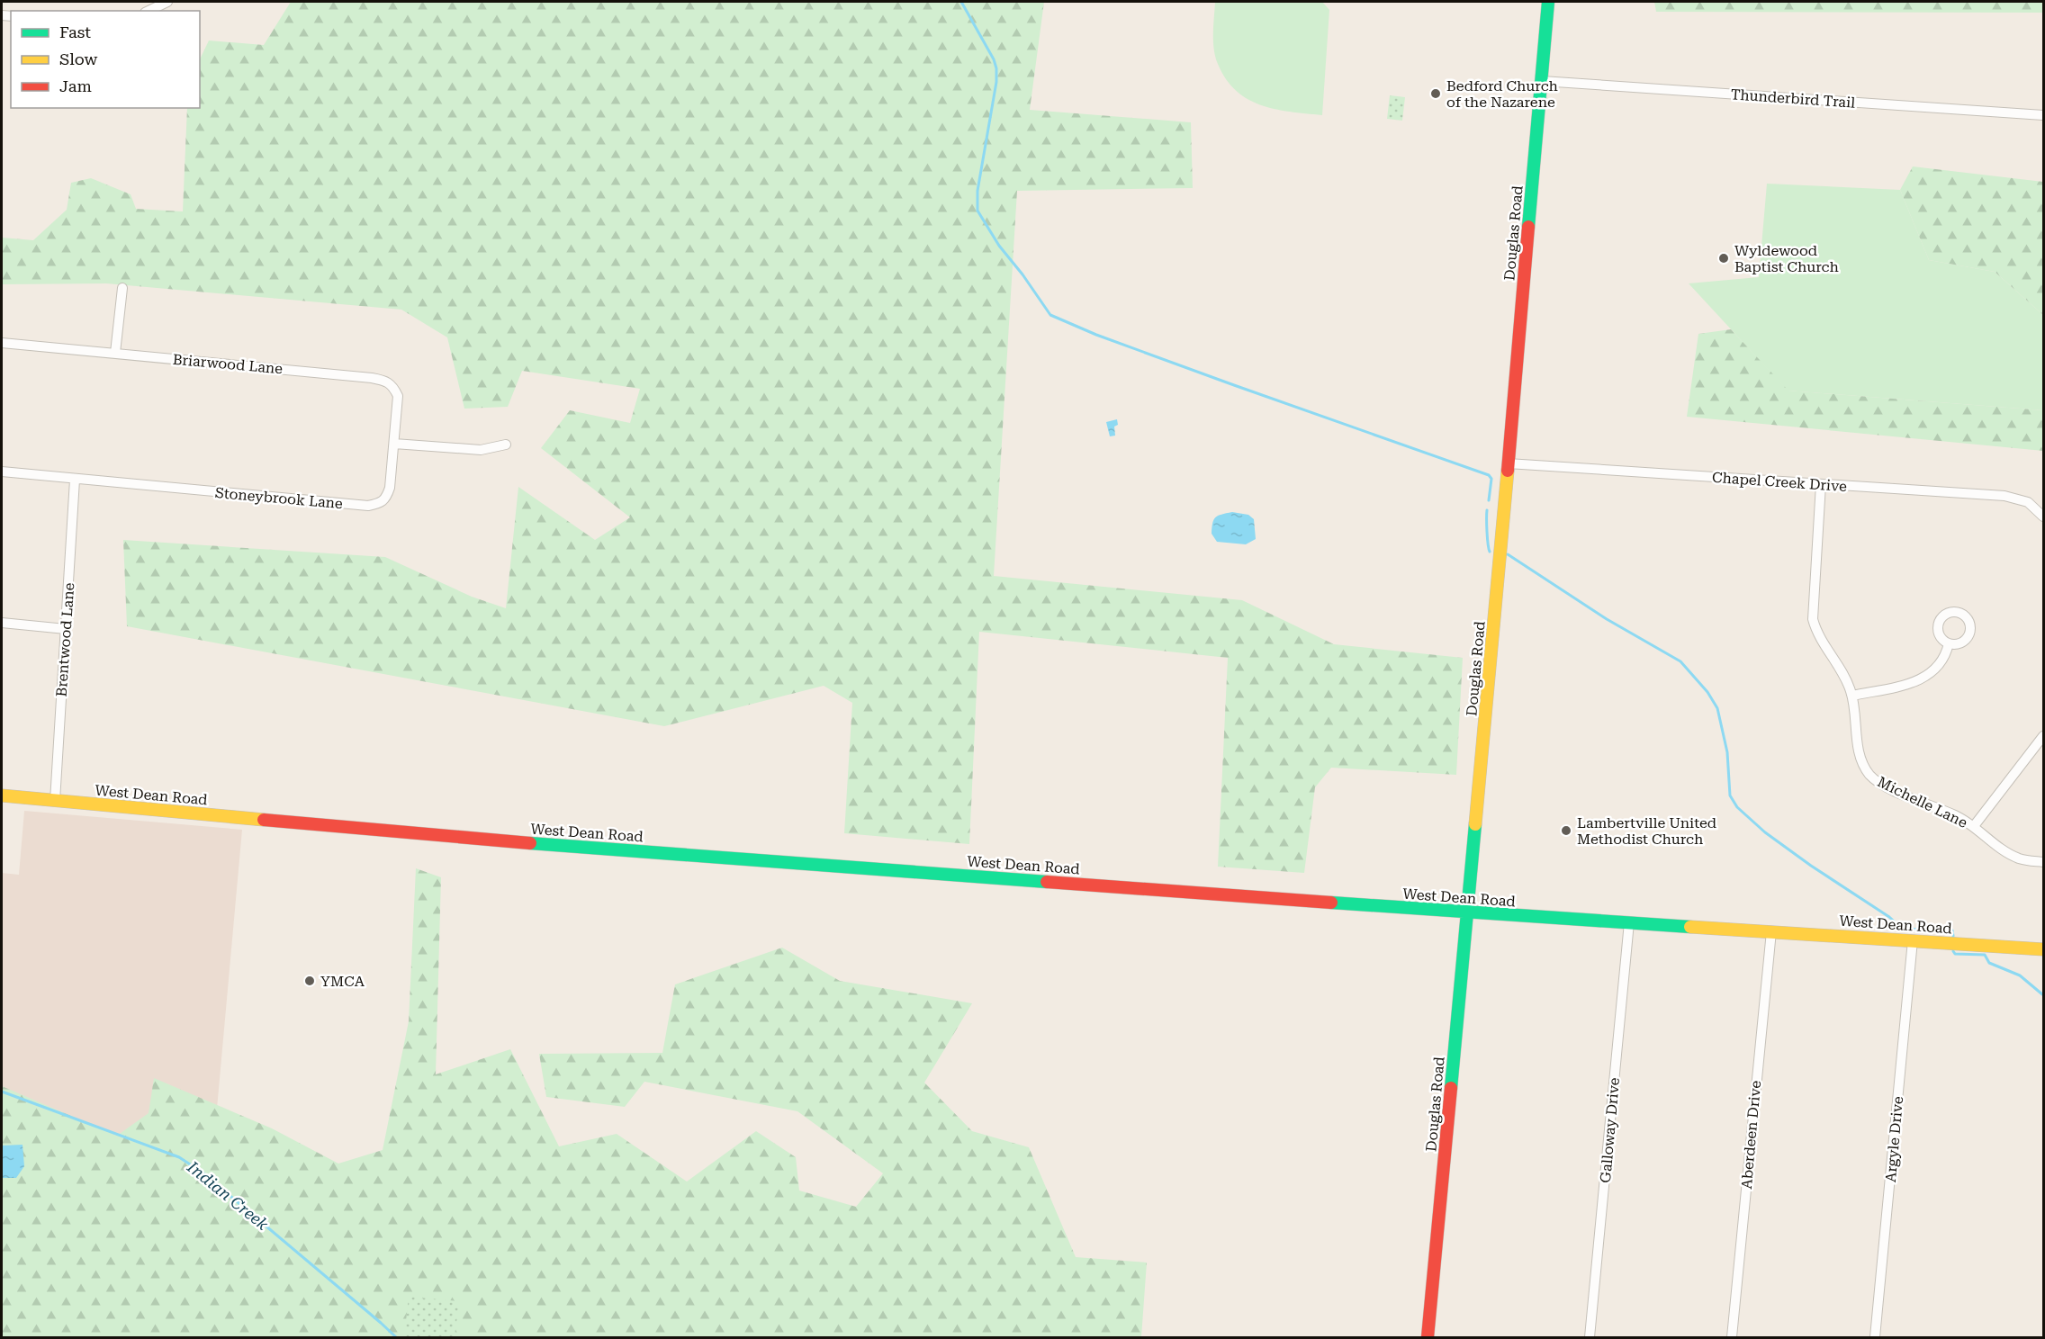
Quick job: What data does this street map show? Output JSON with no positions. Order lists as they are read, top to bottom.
{
  "streets": {
    "street": [
      "Thunderbird Trail",
      "Douglas Road",
      "Briarwood Lane",
      "Chapel Creek Drive",
      "Stoneybrook Lane",
      "Brentwood Lane",
      "West Dean Road",
      "Michelle Lane",
      "Galloway Drive",
      "Aberdeen Drive",
      "Argyle Drive"
    ]
  },
  "crossings": [
    ["Thunderbird Trail", "Douglas Road"],
    ["Douglas Road", "Chapel Creek Drive"],
    ["Douglas Road", "West Dean Road"],
    ["Briarwood Lane", "Stoneybrook Lane"],
    ["Chapel Creek Drive", "Michelle Lane"],
    ["Stoneybrook Lane", "Brentwood Lane"],
    ["Brentwood Lane", "West Dean Road"],
    ["West Dean Road", "Galloway Drive"],
    ["West Dean Road", "Aberdeen Drive"],
    ["West Dean Road", "Argyle Drive"]
  ],
  "water": ["Indian Creek"],
  "places": [
    "Bedford Church of the Nazarene",
    "Wyldewood Baptist Church",
    "Lambertville United Methodist Church",
    "YMCA"
  ],
  "legend": ["Fast", "Slow", "Jam"]
}
